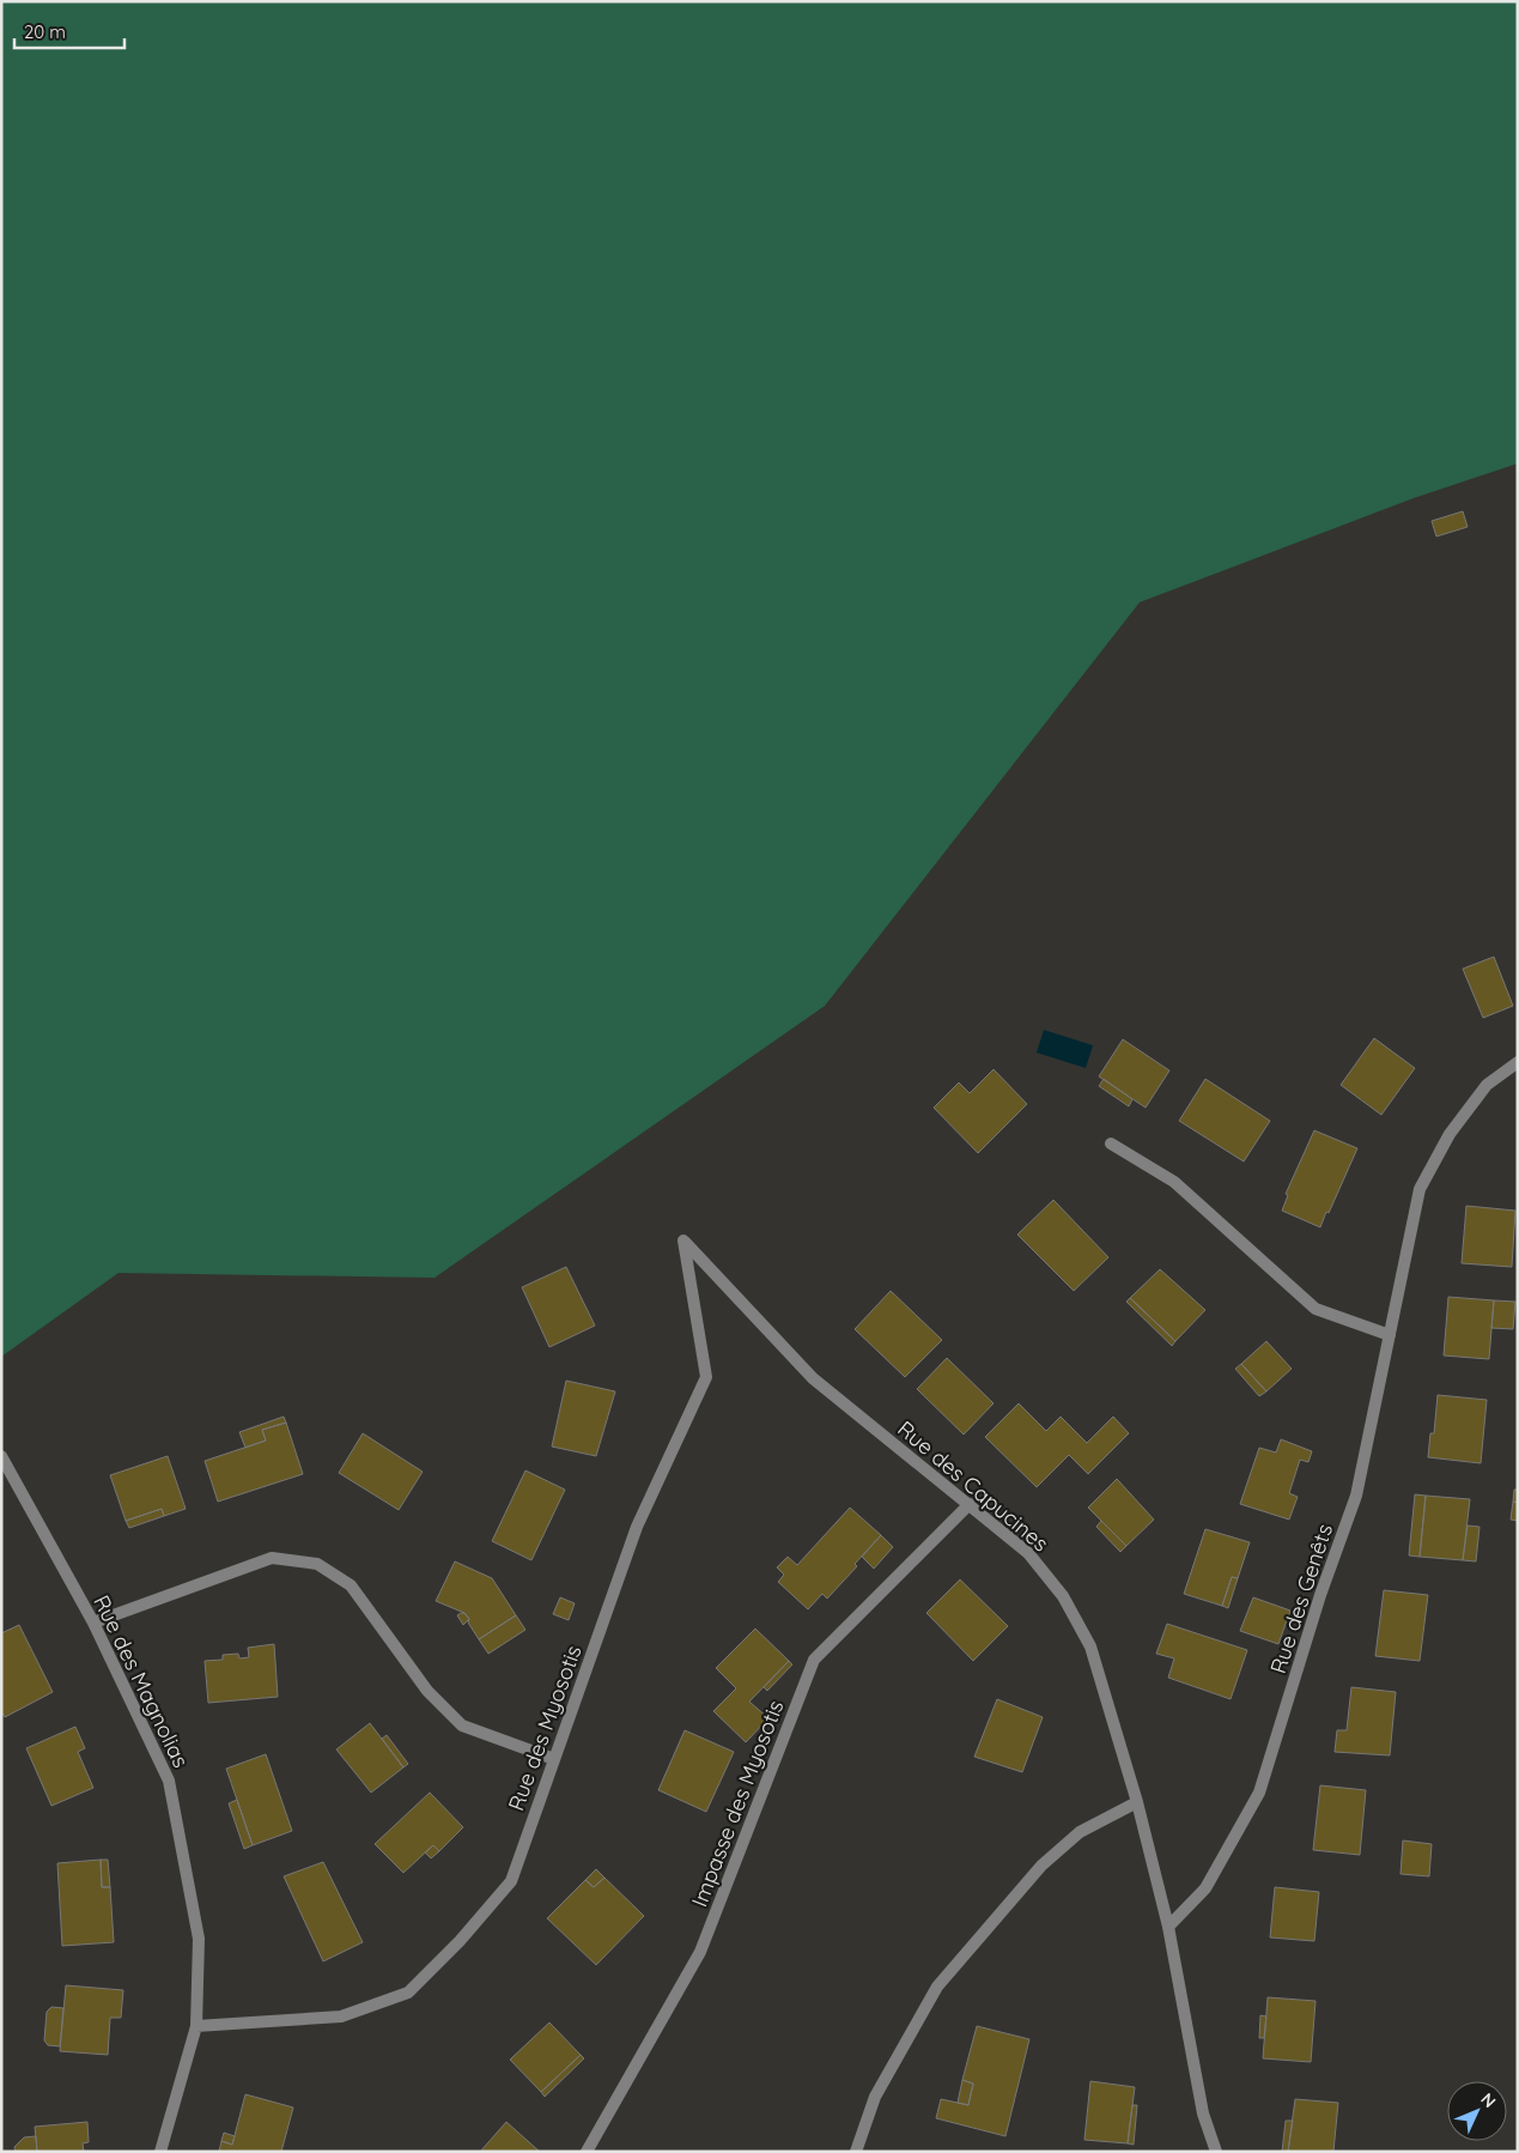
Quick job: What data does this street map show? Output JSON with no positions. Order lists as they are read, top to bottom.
{
  "streets": {
    "street": [
      "Rue des Capucines",
      "Rue des Genêts",
      "Rue des Magnolias",
      "Rue des Myosotis",
      "Impasse des Myosotis"
    ]
  },
  "crossings": [
    ["Rue des Capucines", "Rue des Genêts"],
    ["Rue des Capucines", "Rue des Myosotis"],
    ["Rue des Capucines", "Impasse des Myosotis"],
    ["Rue des Magnolias", "Rue des Myosotis"]
  ],
  "scale_bar": "20 m",
  "north": "top right"
}
